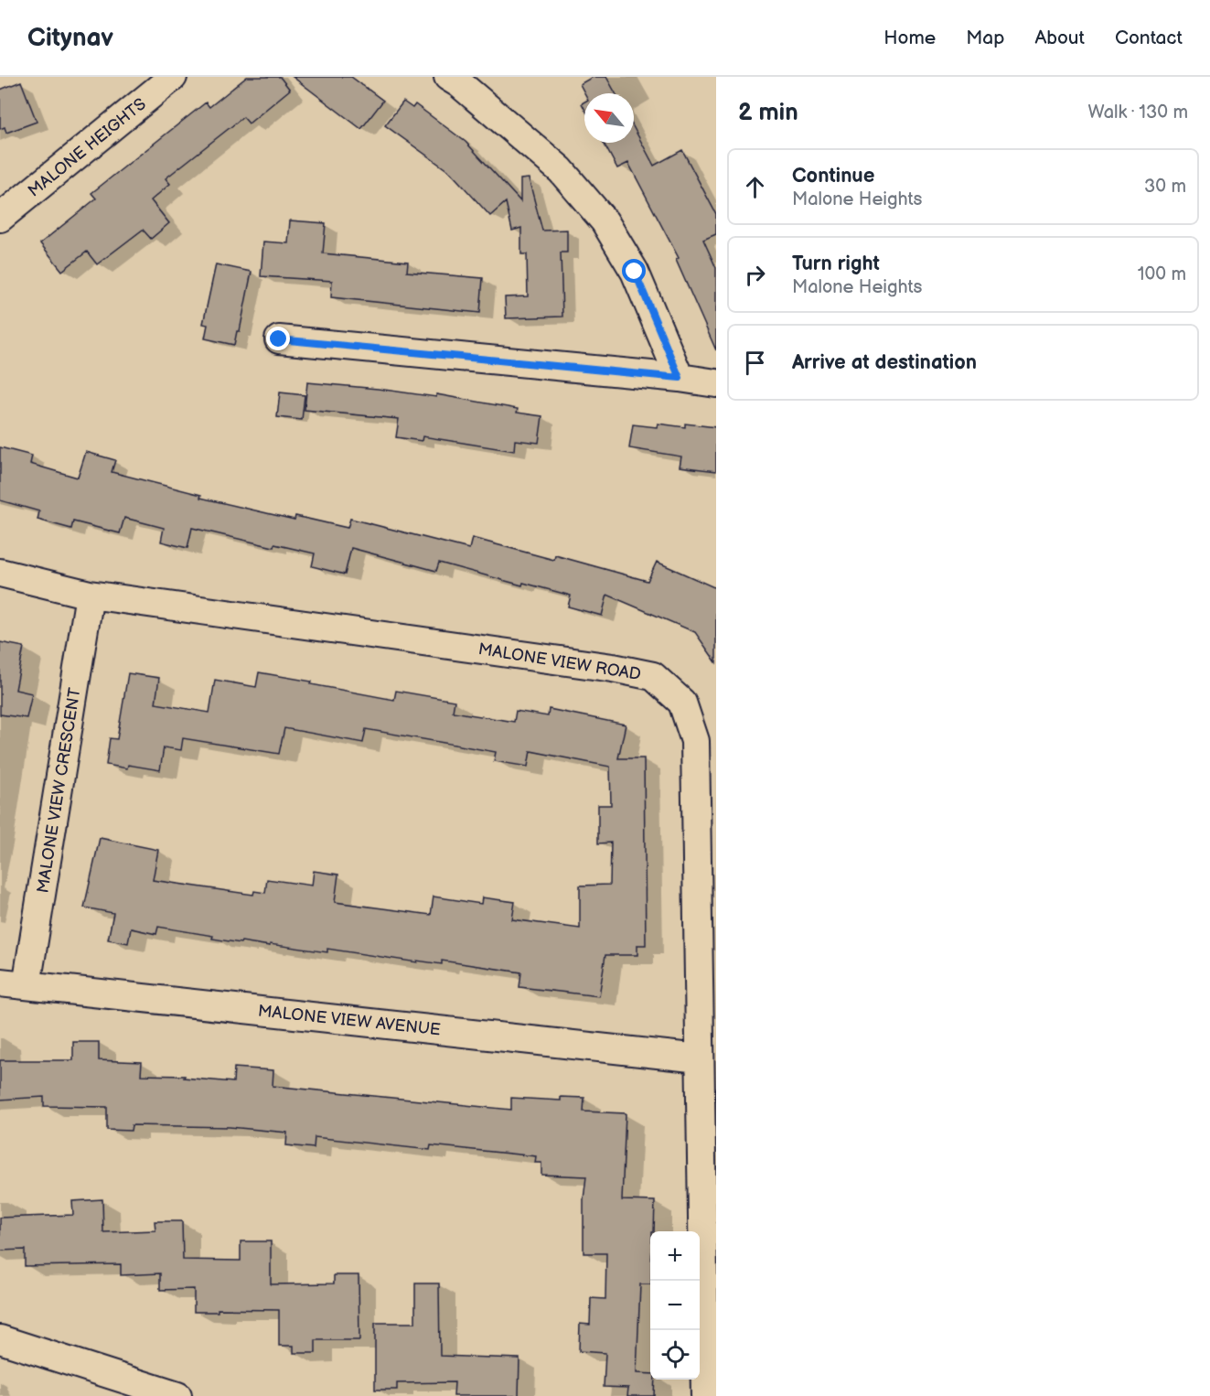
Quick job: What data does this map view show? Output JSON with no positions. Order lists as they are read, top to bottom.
{
  "streets": {
    "street": [
      "MALONE HEIGHTS",
      "MALONE VIEW ROAD",
      "MALONE VIEW CRESCENT",
      "MALONE VIEW AVENUE"
    ]
  },
  "crossings": [
    ["MALONE VIEW ROAD", "MALONE VIEW CRESCENT"],
    ["MALONE VIEW ROAD", "MALONE VIEW AVENUE"],
    ["MALONE VIEW CRESCENT", "MALONE VIEW AVENUE"]
  ],
  "north": "top left",
  "page": {
    "header": "Citynav",
    "nav": [
      "Home",
      "Map",
      "About",
      "Contact"
    ],
    "heading": ["2 min", "Walk · 130 m"],
    "list": [
      ["Continue", "Malone Heights", "30 m"],
      ["Turn right", "Malone Heights", "100 m"],
      "Arrive at destination"
    ],
    "map_buttons": ["+", "−"]
  }
}
